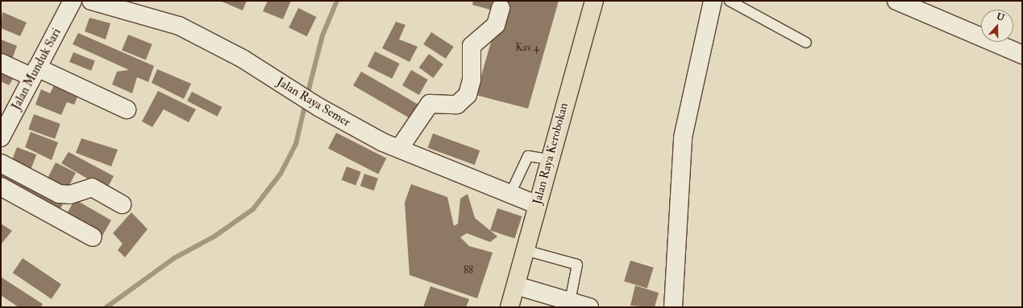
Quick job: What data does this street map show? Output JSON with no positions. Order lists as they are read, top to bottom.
{
  "streets": {
    "main road": ["Jalan Raya Kerobokan"],
    "street": ["Jalan Munduk Sari", "Jalan Raya Semer"]
  },
  "crossings": [
    ["Jalan Raya Semer", "Jalan Raya Kerobokan"]
  ],
  "house_numbers": ["Kav 4", "88"],
  "north": "top"
}
